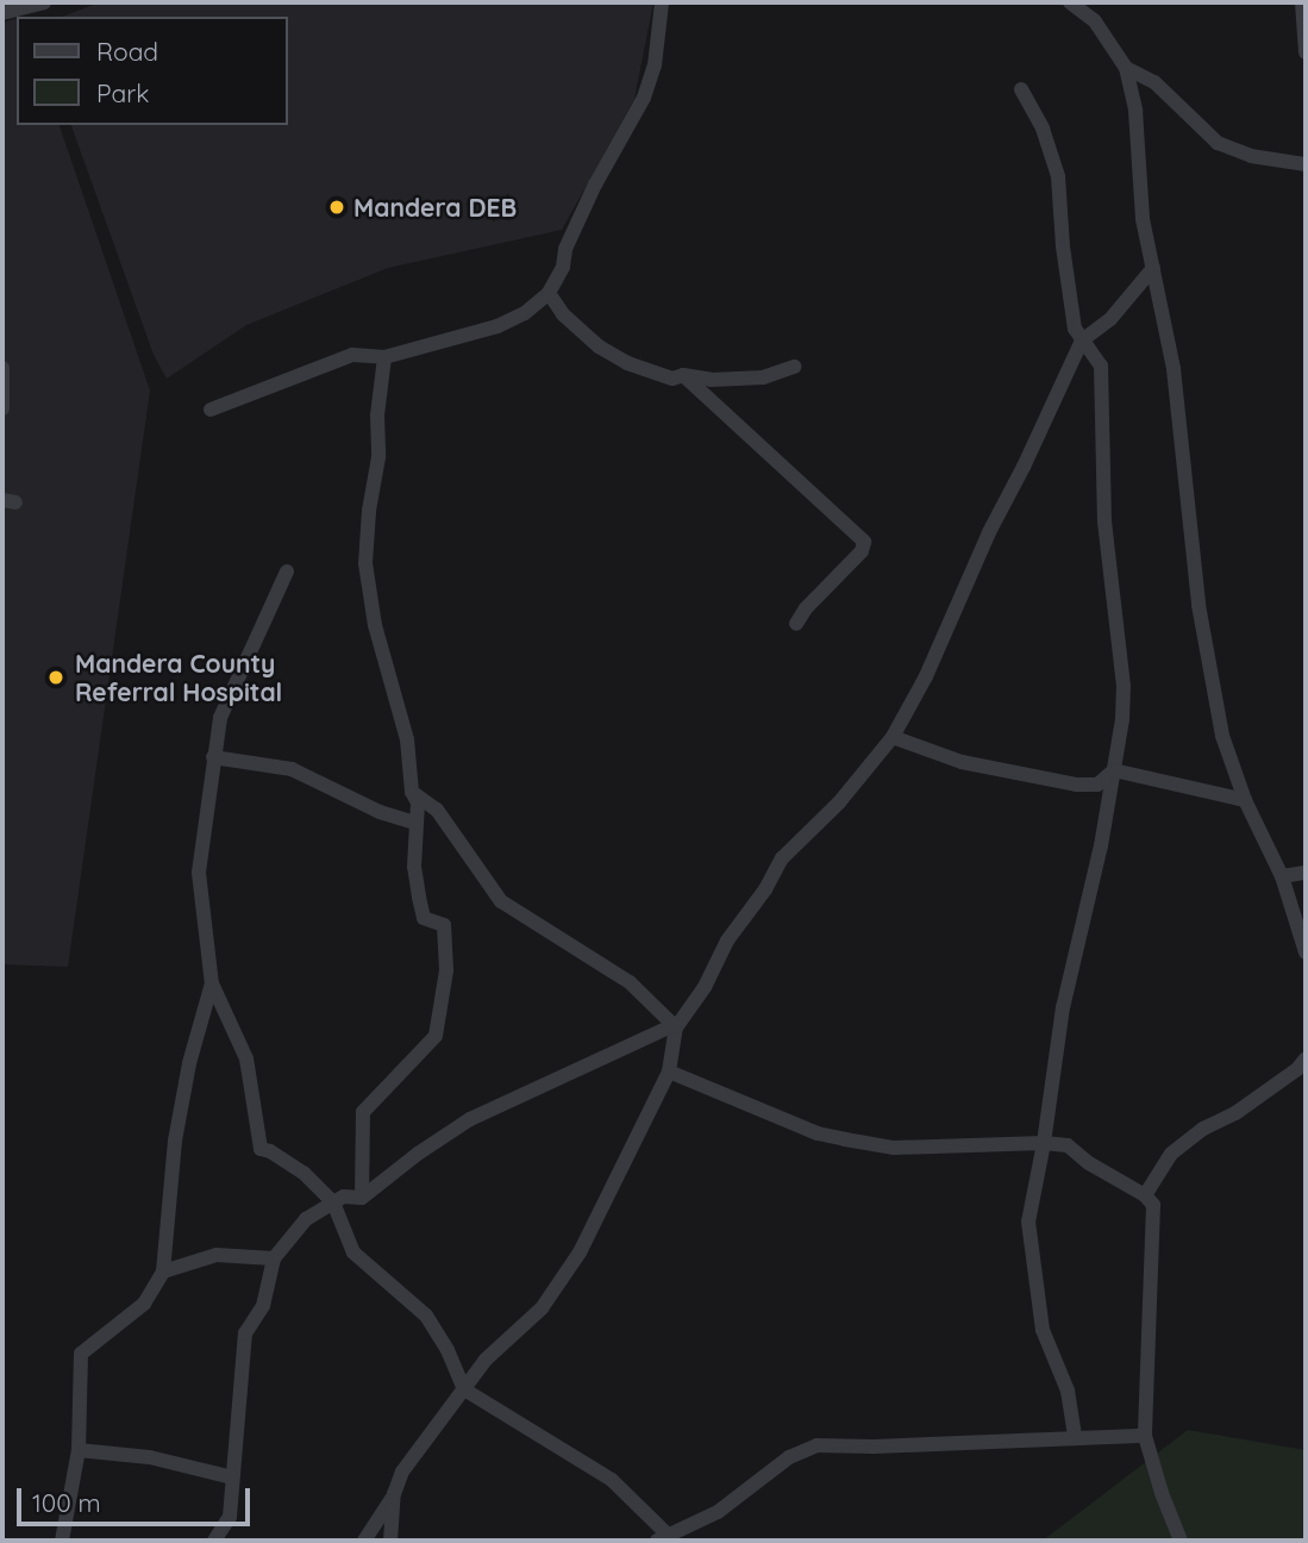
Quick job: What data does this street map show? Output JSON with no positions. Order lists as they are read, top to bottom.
{
  "places": ["Mandera DEB", "Mandera County Referral Hospital"],
  "legend": ["Road", "Park"],
  "scale_bar": "100 m"
}
